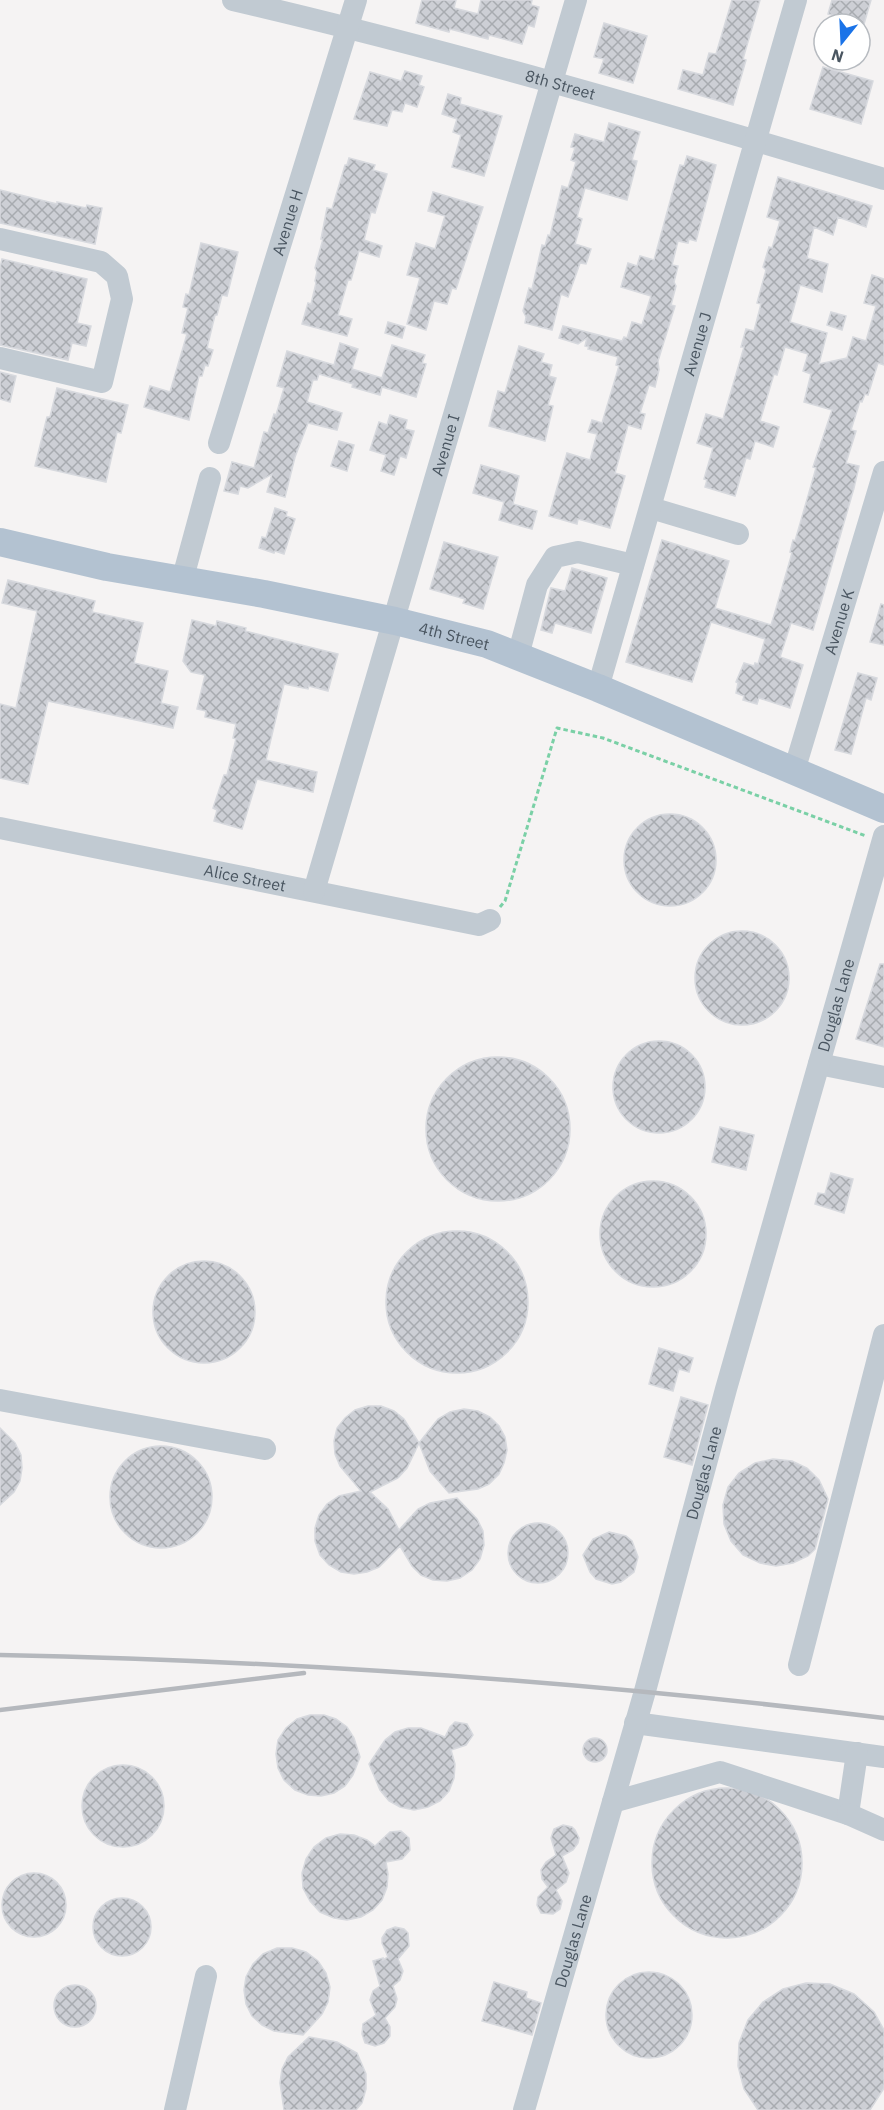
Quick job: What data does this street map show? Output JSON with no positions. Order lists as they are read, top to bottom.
{
  "streets": {
    "main road": ["4th Street"],
    "street": [
      "8th Street",
      "Avenue H",
      "Avenue J",
      "Avenue I",
      "Avenue K",
      "Alice Street",
      "Douglas Lane"
    ]
  },
  "crossings": [
    ["8th Street", "Avenue H"],
    ["8th Street", "Avenue J"],
    ["8th Street", "Avenue I"],
    ["Avenue J", "4th Street"],
    ["Avenue I", "4th Street"],
    ["Avenue I", "Alice Street"],
    ["Avenue K", "4th Street"]
  ],
  "north": "bottom"
}
